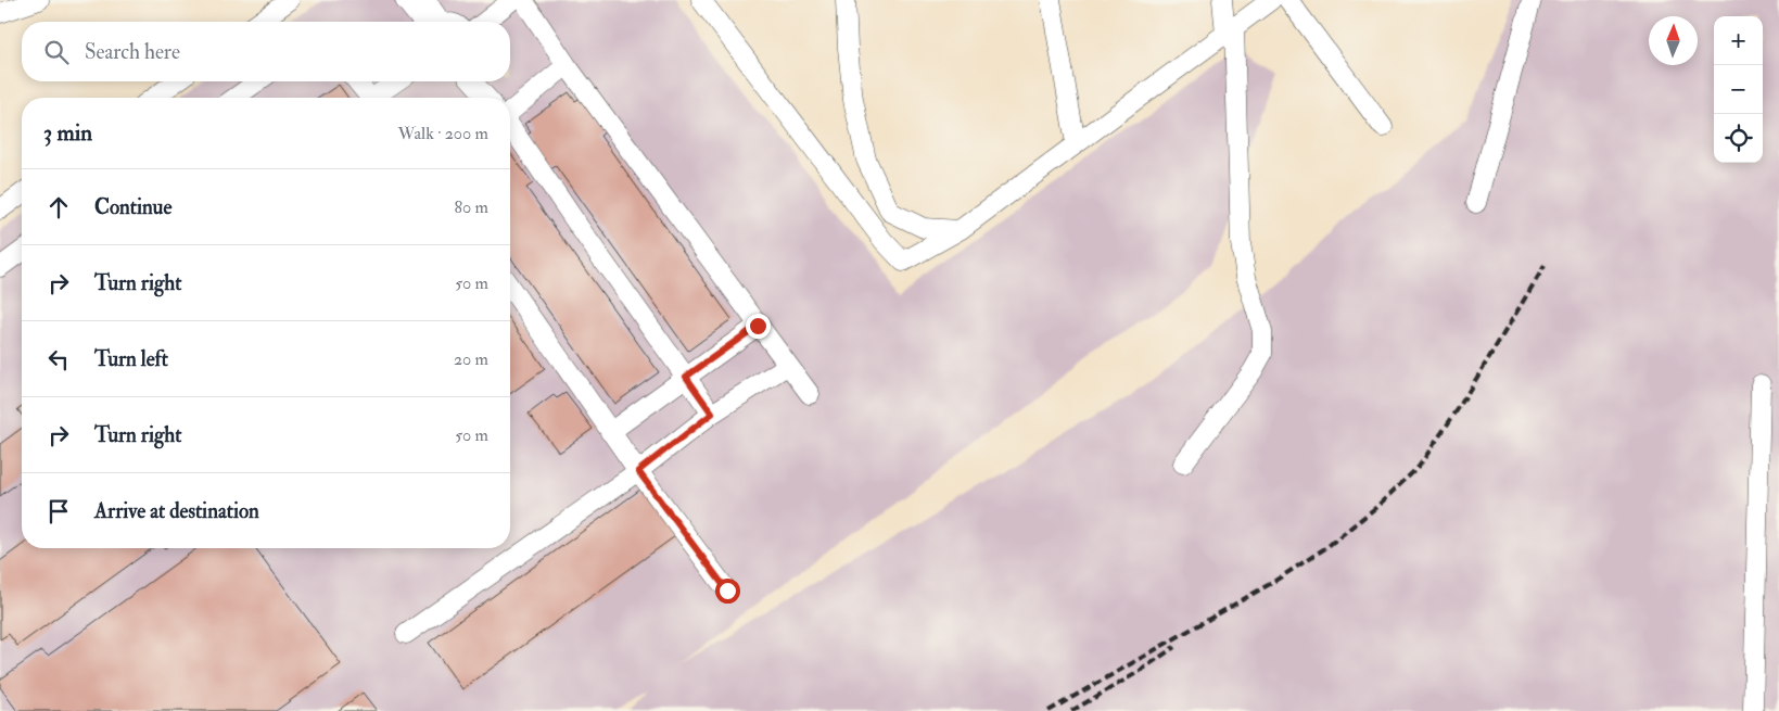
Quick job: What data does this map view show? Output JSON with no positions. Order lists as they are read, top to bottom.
{
  "north": "top",
  "page": {
    "map_buttons": ["+", "−"],
    "search": "Search here",
    "heading": ["3 min", "Walk · 200 m"],
    "list": [
      ["Continue", "80 m"],
      ["Turn right", "50 m"],
      ["Turn left", "20 m"],
      ["Turn right", "50 m"],
      "Arrive at destination"
    ]
  }
}
